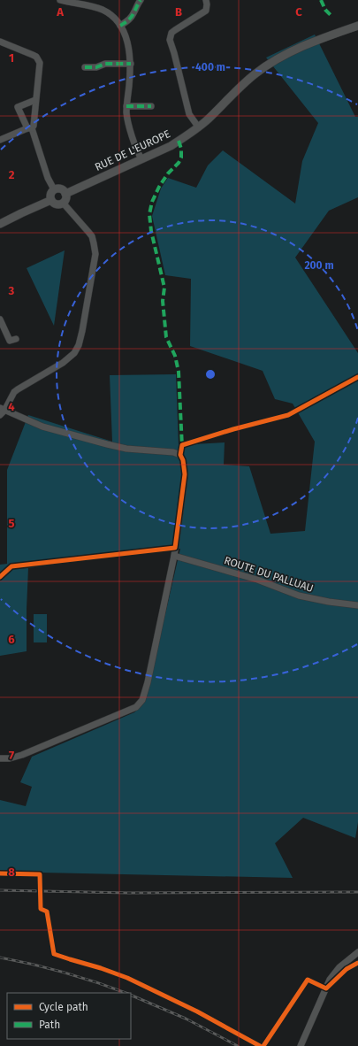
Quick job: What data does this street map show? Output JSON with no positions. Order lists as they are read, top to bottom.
{
  "streets": {
    "street": ["RUE DE L'EUROPE", "ROUTE DU PALLUAU"]
  },
  "legend": ["Cycle path", "Path"],
  "grid": {
    "columns": ["A", "B", "C"],
    "rows": [
      "1",
      "2",
      "3",
      "4",
      "5",
      "6",
      "7",
      "8"
    ]
  },
  "rings": ["400 m", "200 m"]
}
